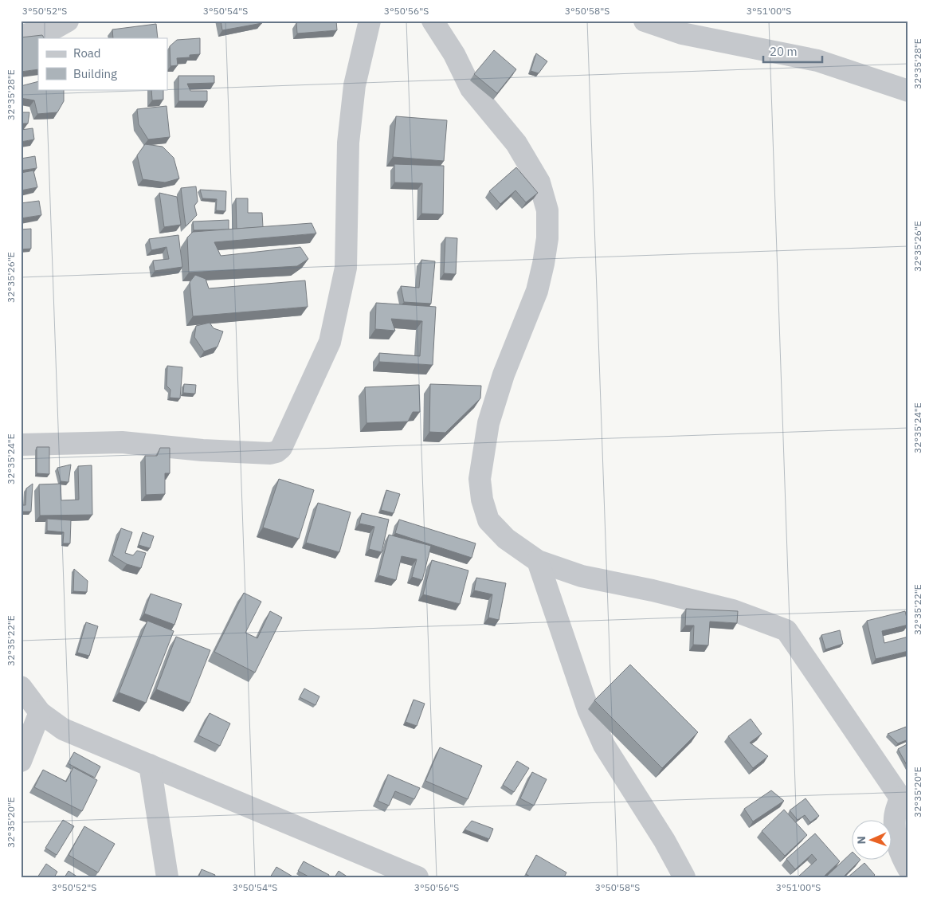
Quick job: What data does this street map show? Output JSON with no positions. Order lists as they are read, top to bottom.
{
  "legend": ["Road", "Building"],
  "scale_bar": "20 m",
  "north": "left",
  "coordinates": [
    "3°50'52\"S",
    "3°50'54\"S",
    "3°50'56\"S",
    "3°50'58\"S",
    "3°51'00\"S",
    "32°35'28\"E",
    "32°35'26\"E",
    "32°35'24\"E",
    "32°35'22\"E",
    "32°35'20\"E"
  ]
}
